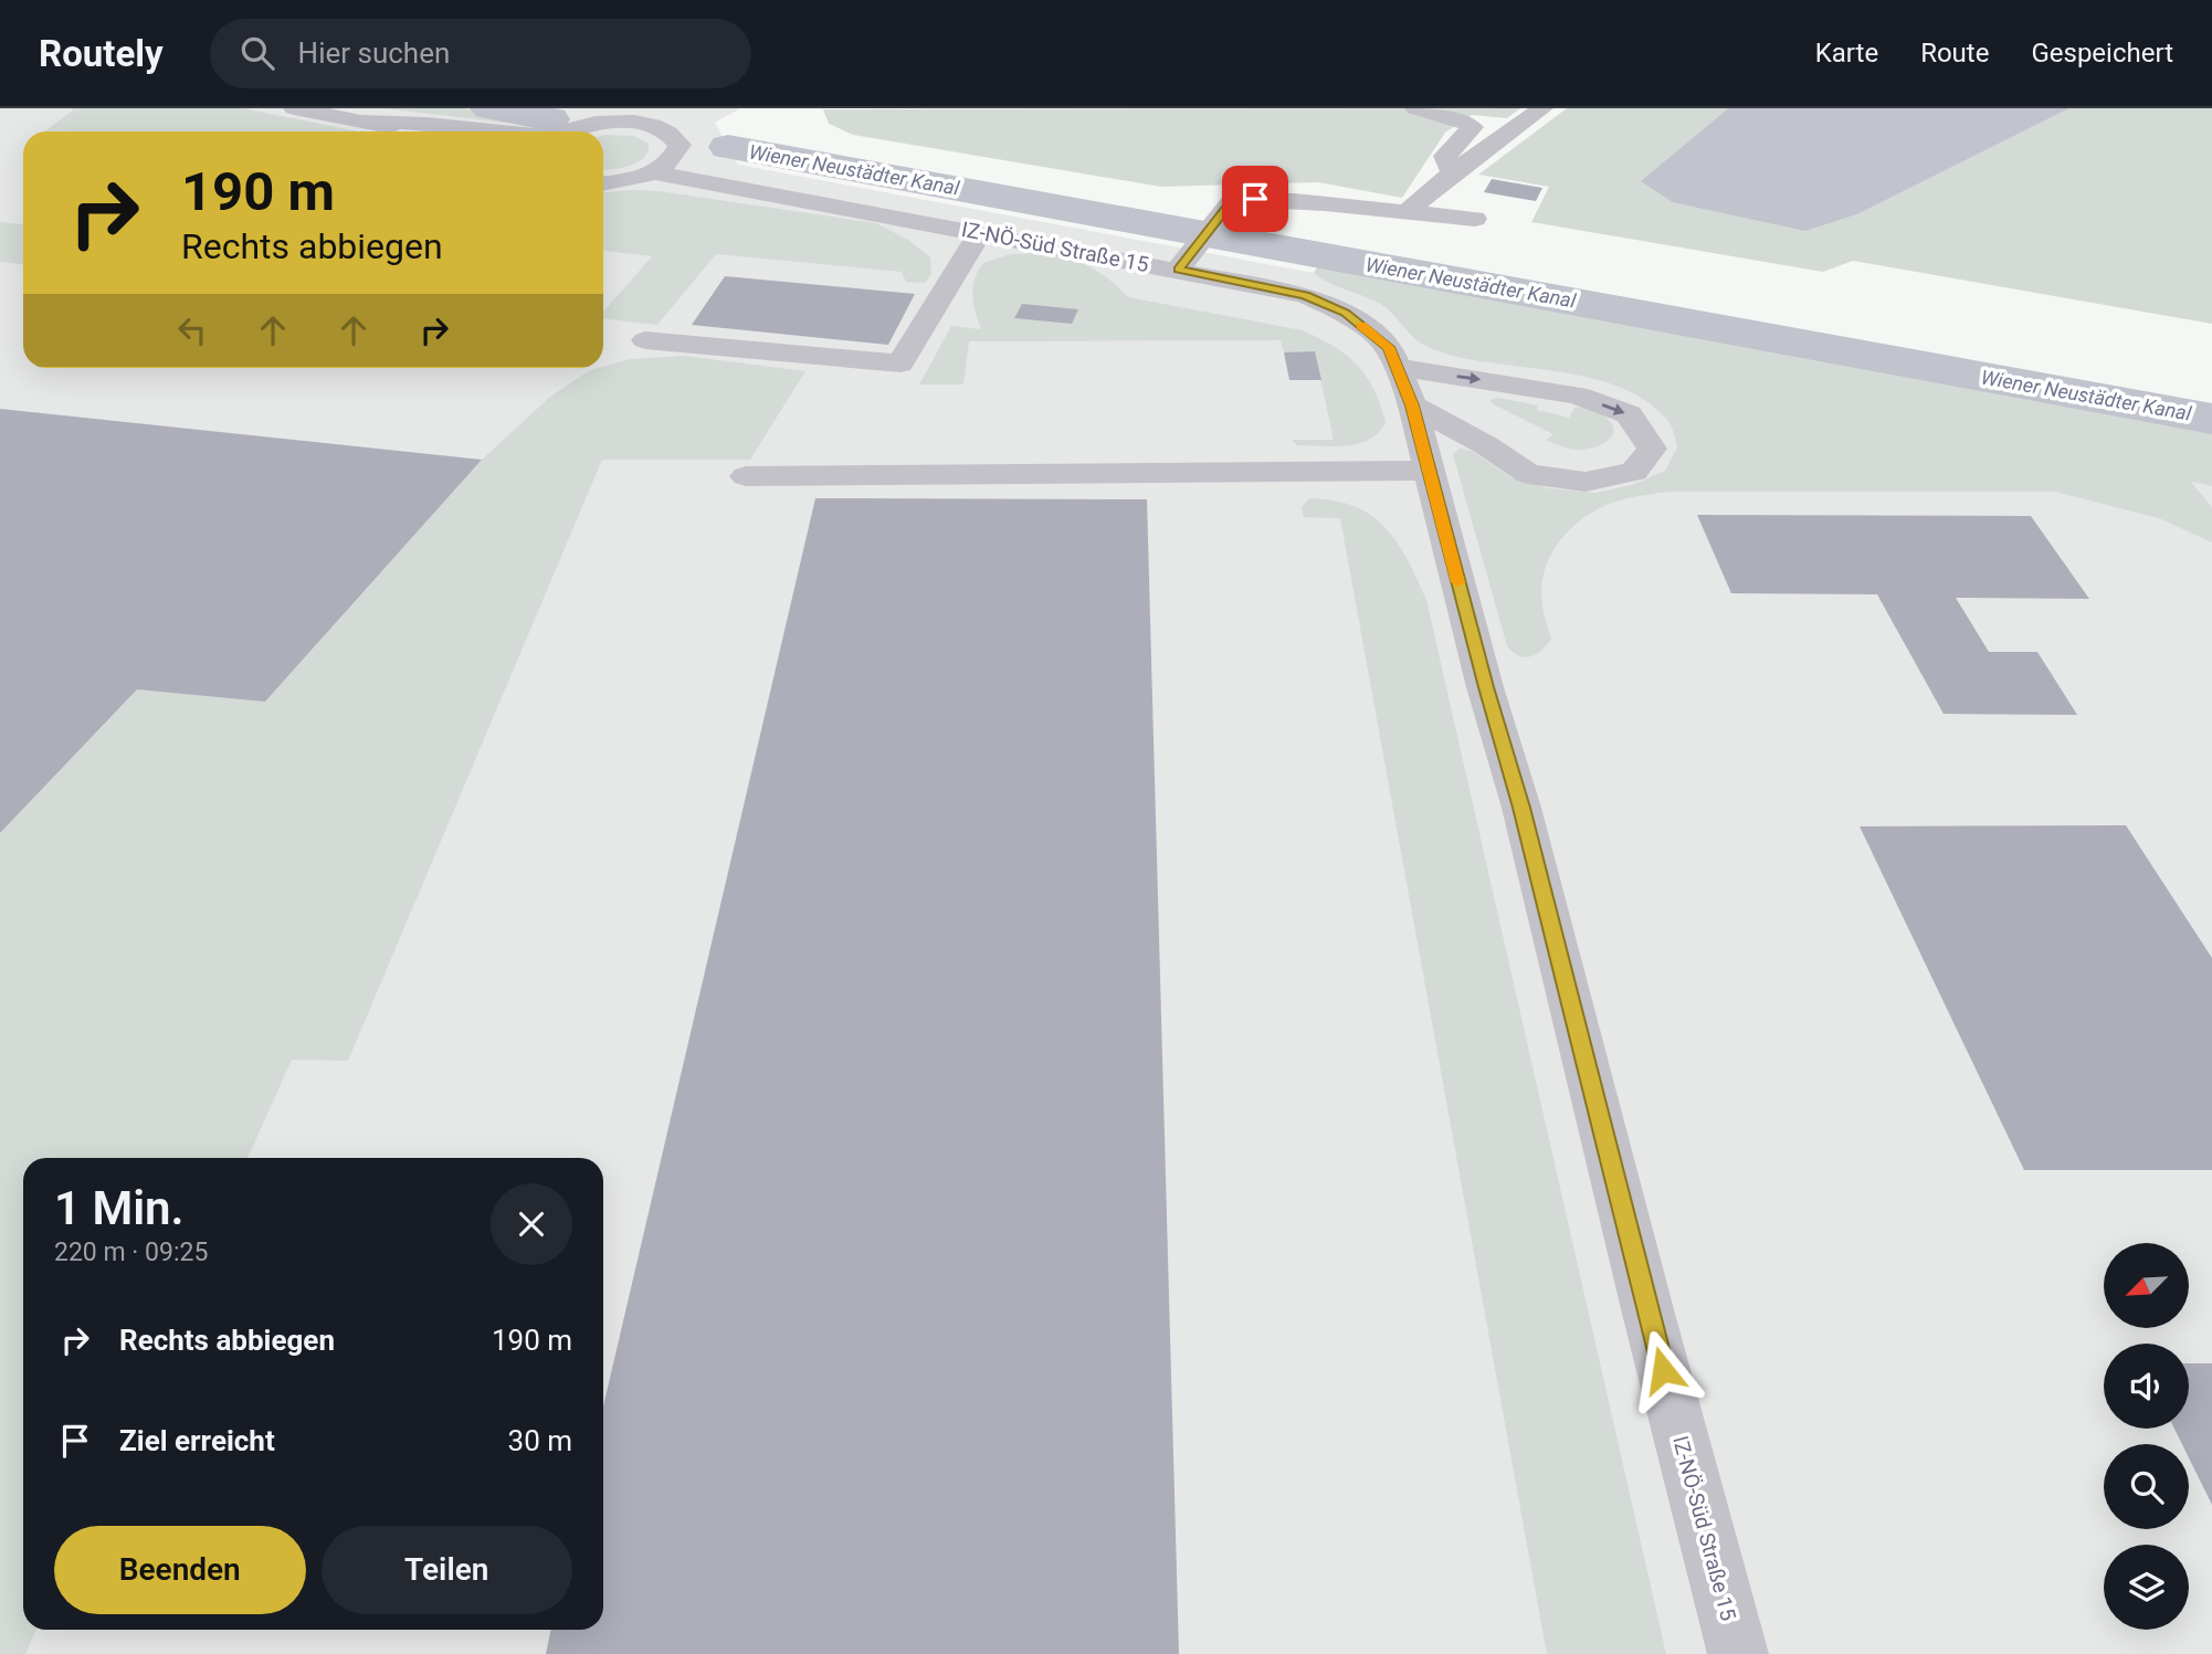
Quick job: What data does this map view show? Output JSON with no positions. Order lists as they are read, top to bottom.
{
  "streets": {
    "street": ["IZ-NÖ-Süd Straße 15"]
  },
  "water": ["Wiener Neustädter Kanal"],
  "north": "bottom left",
  "page": {
    "header": "Routely",
    "search": "Hier suchen",
    "nav": ["Karte", "Route", "Gespeichert"],
    "turn": ["190 m", "Rechts abbiegen"],
    "heading": ["1 Min.", "220 m · 09:25"],
    "list": [
      {
        "name": "Rechts abbiegen",
        "value": "190 m"
      },
      {
        "name": "Ziel erreicht",
        "value": "30 m"
      }
    ],
    "buttons": ["Beenden", "Teilen"]
  }
}
